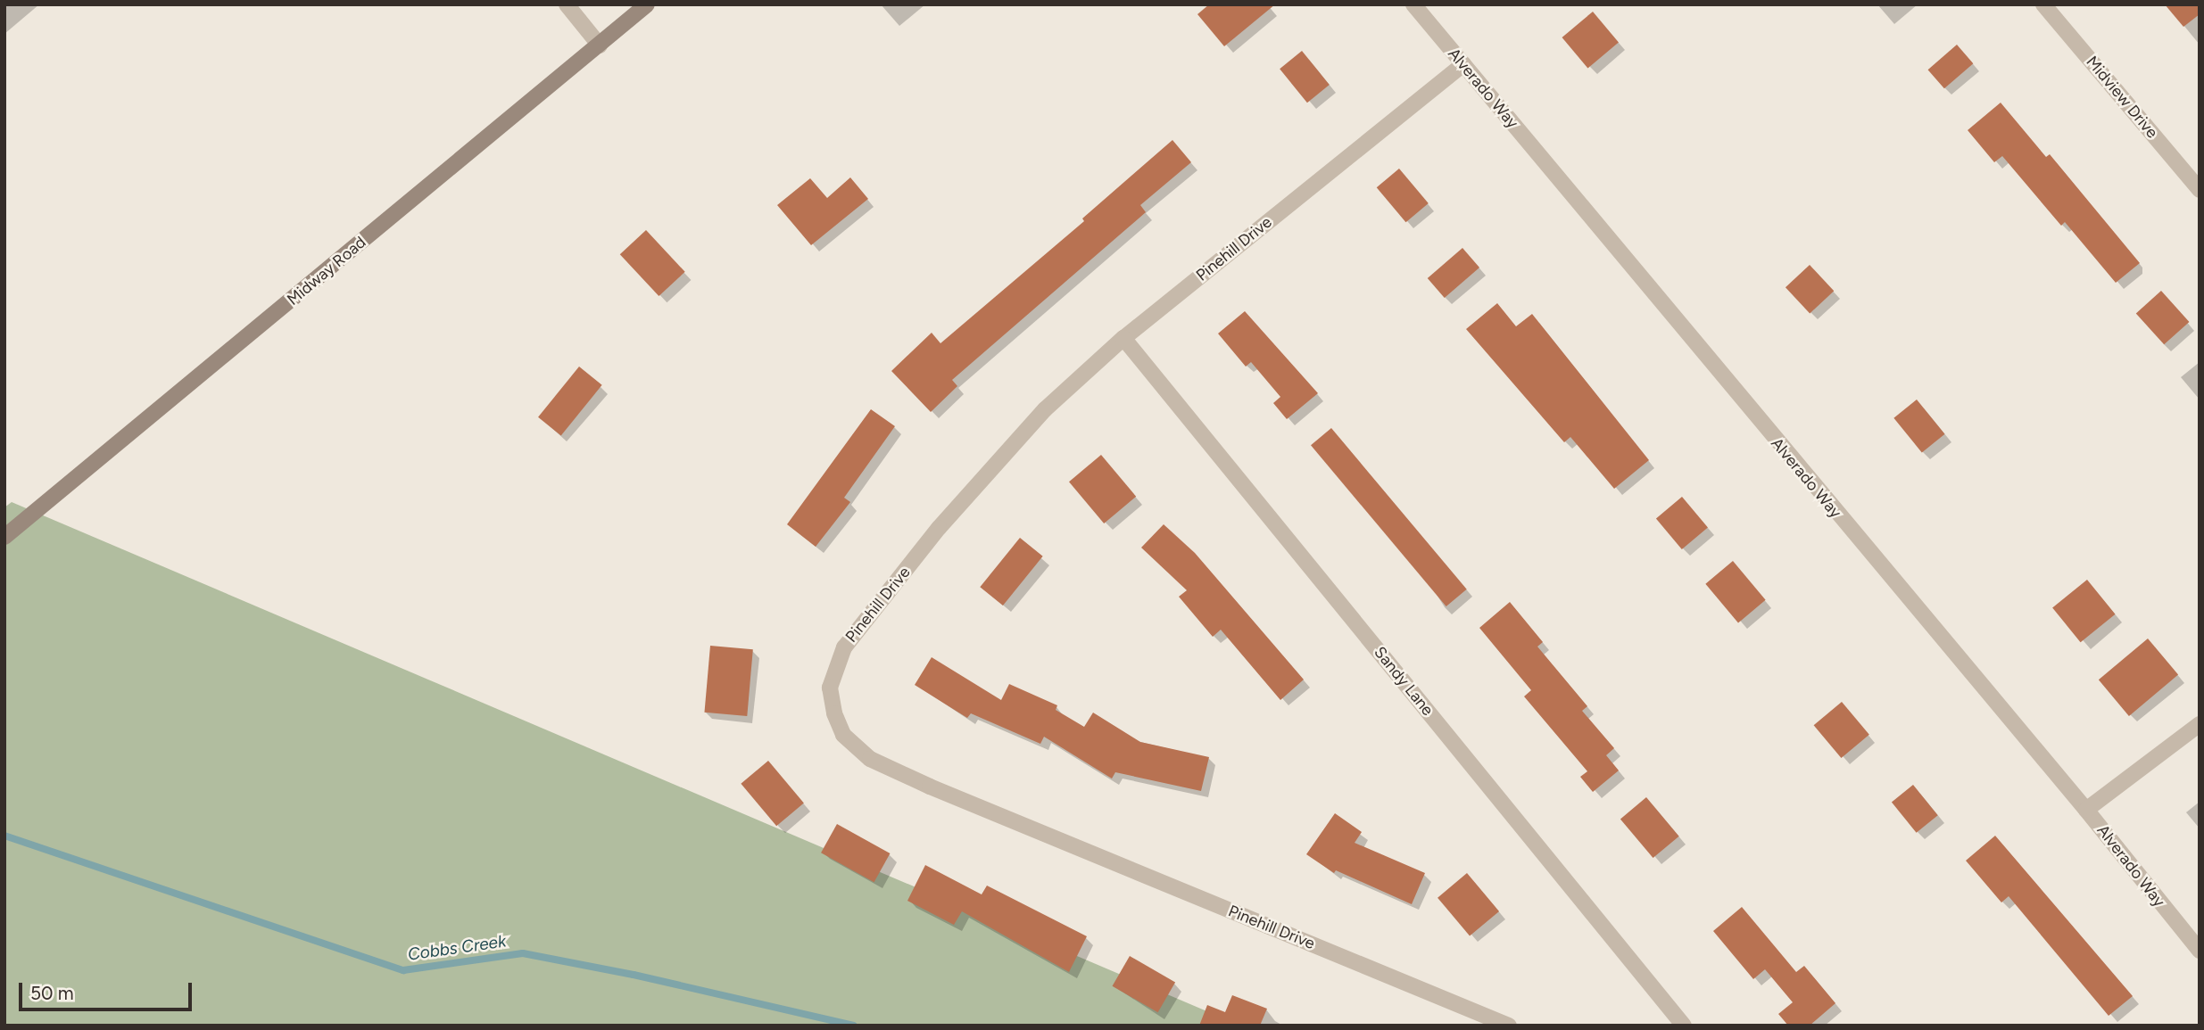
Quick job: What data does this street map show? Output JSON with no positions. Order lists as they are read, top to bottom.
{
  "streets": {
    "street": [
      "Alverado Way",
      "Midview Drive",
      "Pinehill Drive",
      "Midway Road",
      "Sandy Lane"
    ]
  },
  "crossings": [
    ["Alverado Way", "Pinehill Drive"],
    ["Pinehill Drive", "Sandy Lane"]
  ],
  "water": ["Cobbs Creek"],
  "scale_bar": "50 m"
}
